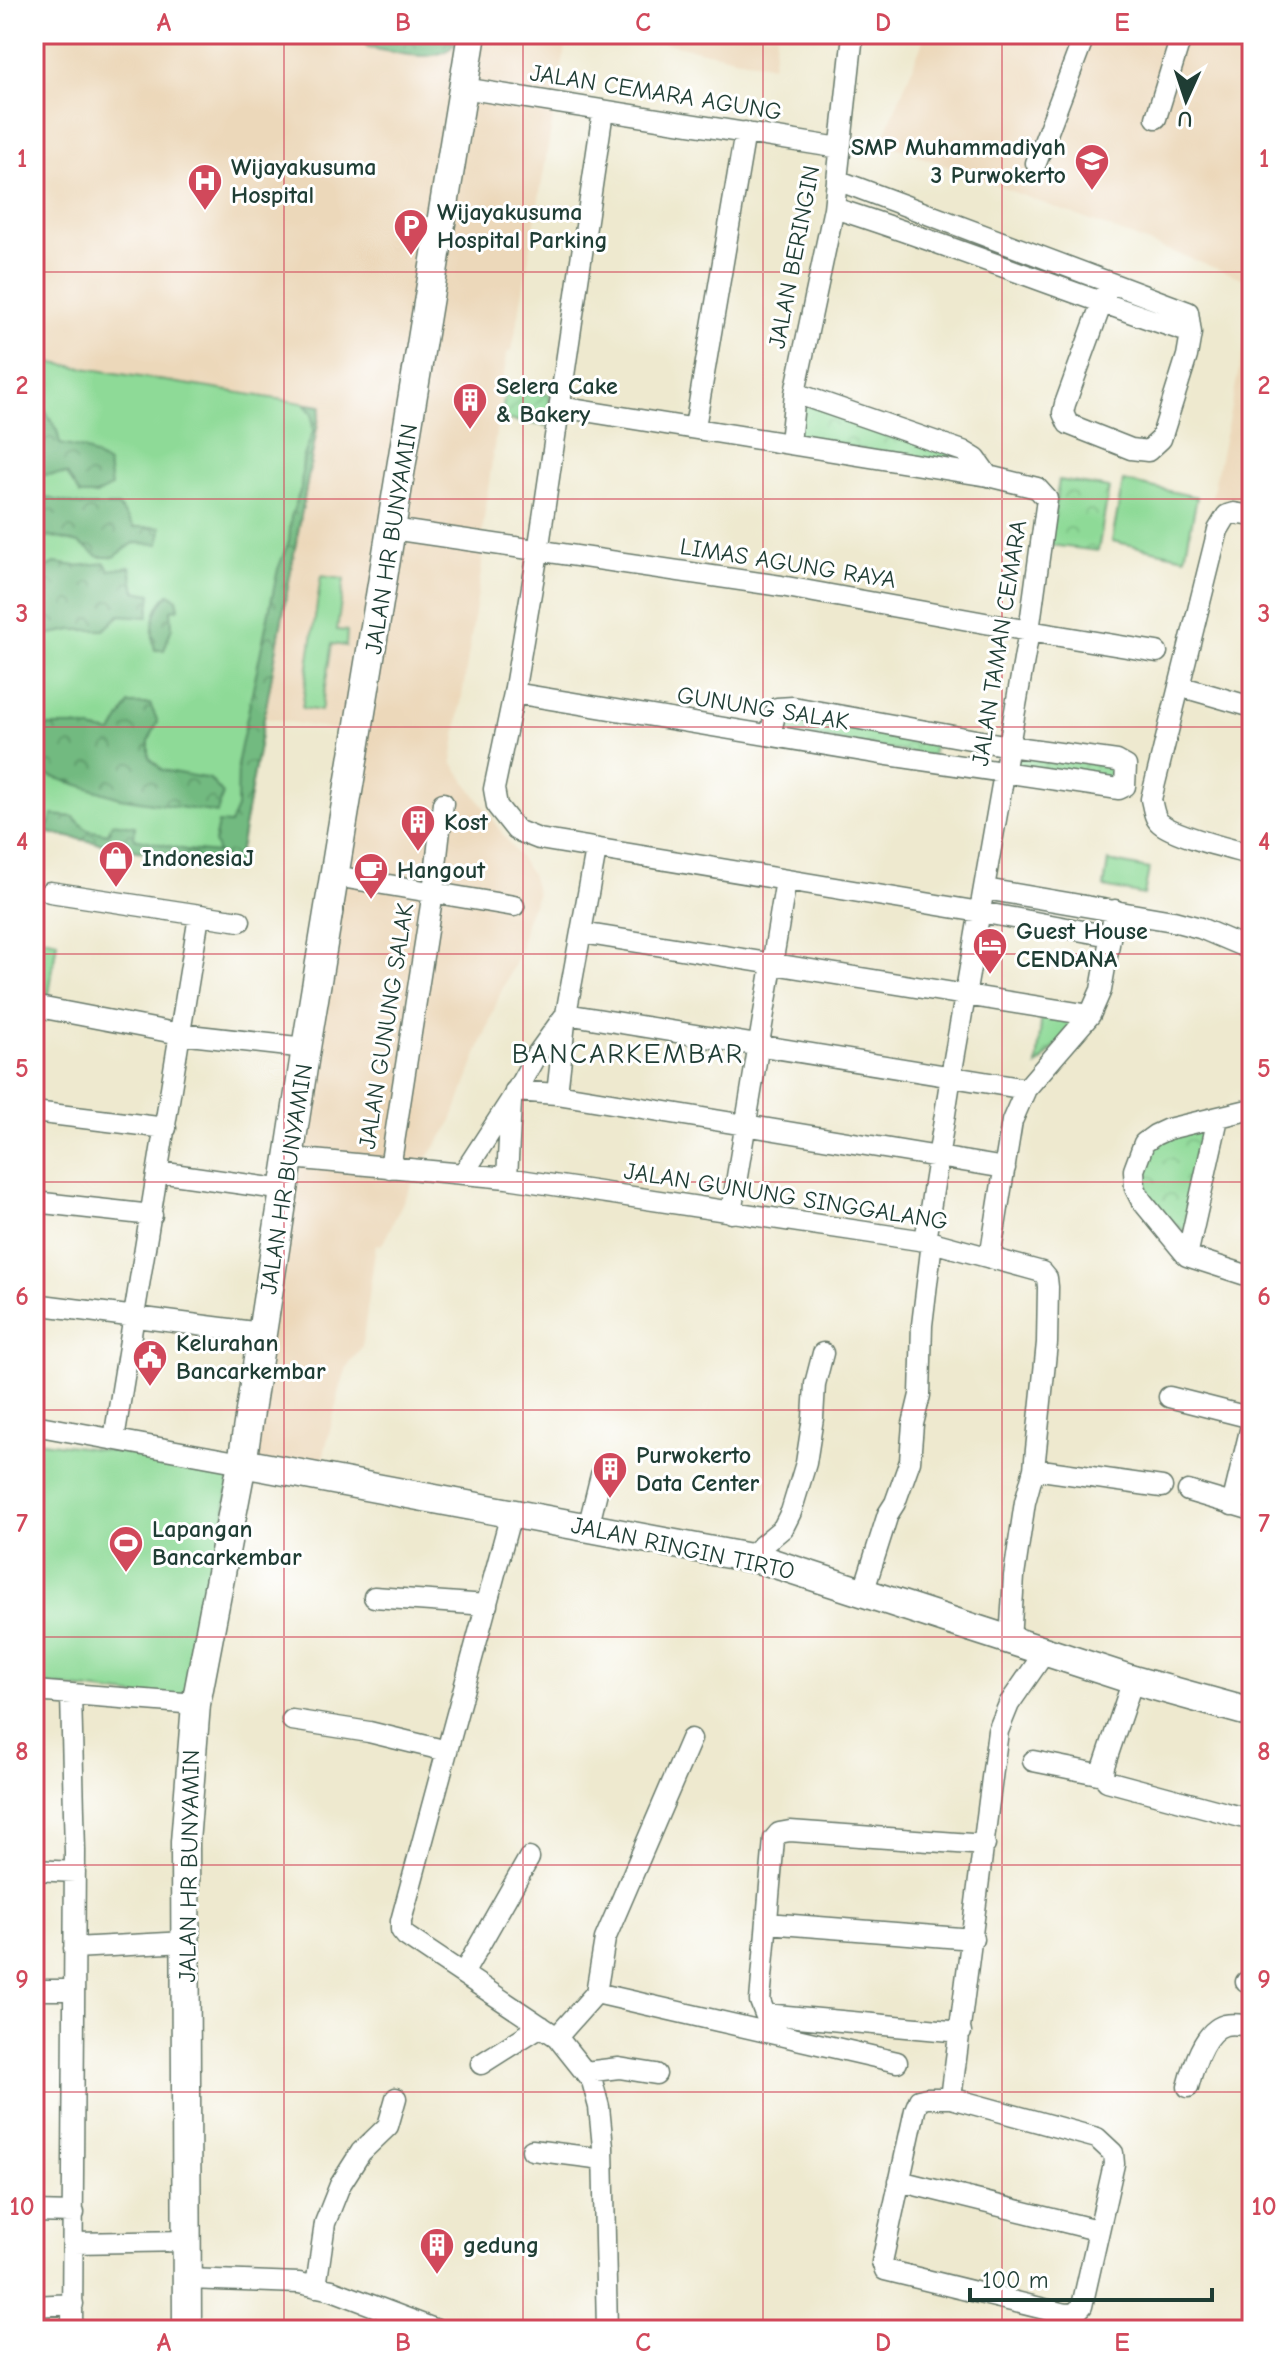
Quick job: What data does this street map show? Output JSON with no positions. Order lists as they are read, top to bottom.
{
  "streets": {
    "main road": ["JALAN HR BUNYAMIN", "JALAN RINGIN TIRTO"],
    "street": [
      "JALAN CEMARA AGUNG",
      "JALAN BERINGIN",
      "LIMAS AGUNG RAYA",
      "JALAN TAMAN CEMARA",
      "GUNUNG SALAK",
      "JALAN GUNUNG SALAK",
      "JALAN GUNUNG SINGGALANG"
    ]
  },
  "crossings": [
    ["JALAN CEMARA AGUNG", "JALAN BERINGIN"],
    ["JALAN CEMARA AGUNG", "JALAN HR BUNYAMIN"],
    ["JALAN BERINGIN", "JALAN TAMAN CEMARA"],
    ["JALAN HR BUNYAMIN", "LIMAS AGUNG RAYA"],
    ["JALAN HR BUNYAMIN", "JALAN GUNUNG SALAK"],
    ["JALAN HR BUNYAMIN", "JALAN GUNUNG SINGGALANG"],
    ["JALAN HR BUNYAMIN", "JALAN RINGIN TIRTO"],
    ["LIMAS AGUNG RAYA", "JALAN TAMAN CEMARA"],
    ["JALAN TAMAN CEMARA", "GUNUNG SALAK"],
    ["JALAN TAMAN CEMARA", "JALAN GUNUNG SINGGALANG"],
    ["JALAN TAMAN CEMARA", "JALAN RINGIN TIRTO"],
    ["JALAN GUNUNG SALAK", "JALAN GUNUNG SINGGALANG"],
    ["JALAN GUNUNG SINGGALANG", "JALAN RINGIN TIRTO"]
  ],
  "districts": ["BANCARKEMBAR"],
  "places": {
    "school or university": ["SMP Muhammadiyah 3 Purwokerto"],
    "hospital": ["Wijayakusuma Hospital"],
    "parking": ["Wijayakusuma Hospital Parking"],
    "building": [
      "Selera Cake & Bakery",
      "Kost",
      "Purwokerto Data Center",
      "gedung"
    ],
    "shop": ["IndonesiaJ"],
    "cafe": ["Hangout"],
    "hotel": ["Guest House CENDANA"],
    "public building": ["Kelurahan Bancarkembar"],
    "sports": ["Lapangan Bancarkembar"]
  },
  "scale_bar": "100 m",
  "north": "bottom",
  "grid": {
    "columns": [
      "A",
      "B",
      "C",
      "D",
      "E"
    ],
    "rows": [
      "1",
      "2",
      "3",
      "4",
      "5",
      "6",
      "7",
      "8",
      "9",
      "10"
    ]
  }
}
